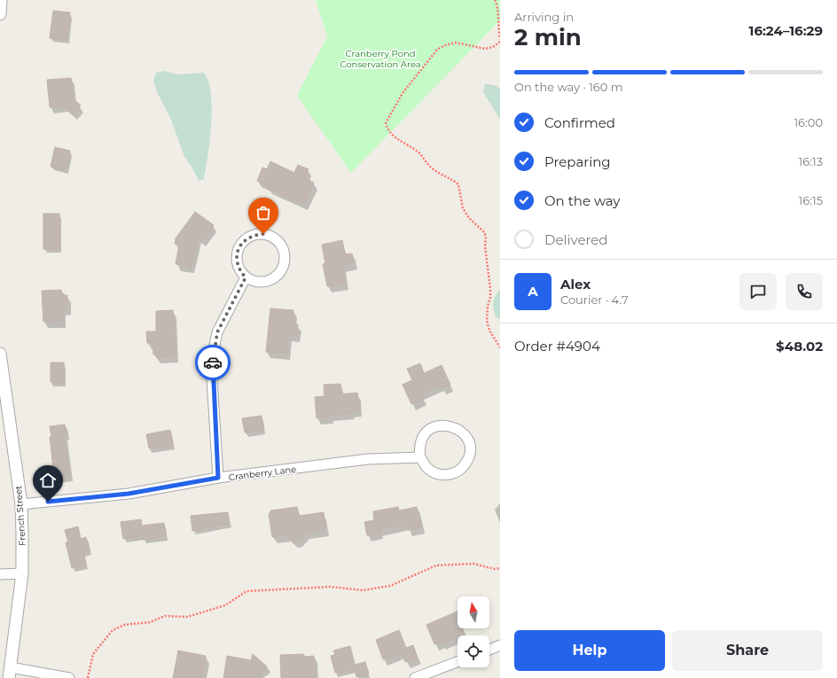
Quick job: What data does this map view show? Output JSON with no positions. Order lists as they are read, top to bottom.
{
  "streets": {
    "street": ["Cranberry Lane", "French Street"]
  },
  "crossings": [
    ["Cranberry Lane", "French Street"]
  ],
  "parks": ["Cranberry Pond Conservation Area"],
  "north": "top",
  "page": {
    "heading": ["2 min", "Arriving in", "16:24–16:29"],
    "panel": [
      "Alex",
      "Courier · 4.7",
      "Order #4904",
      "$48.02"
    ],
    "bar": "On the way · 160 m",
    "list": [
      ["Confirmed", "16:00"],
      ["Preparing", "16:13"],
      ["On the way", "16:15"],
      "Delivered"
    ],
    "round": "A",
    "buttons": ["Help", "Share"]
  }
}
